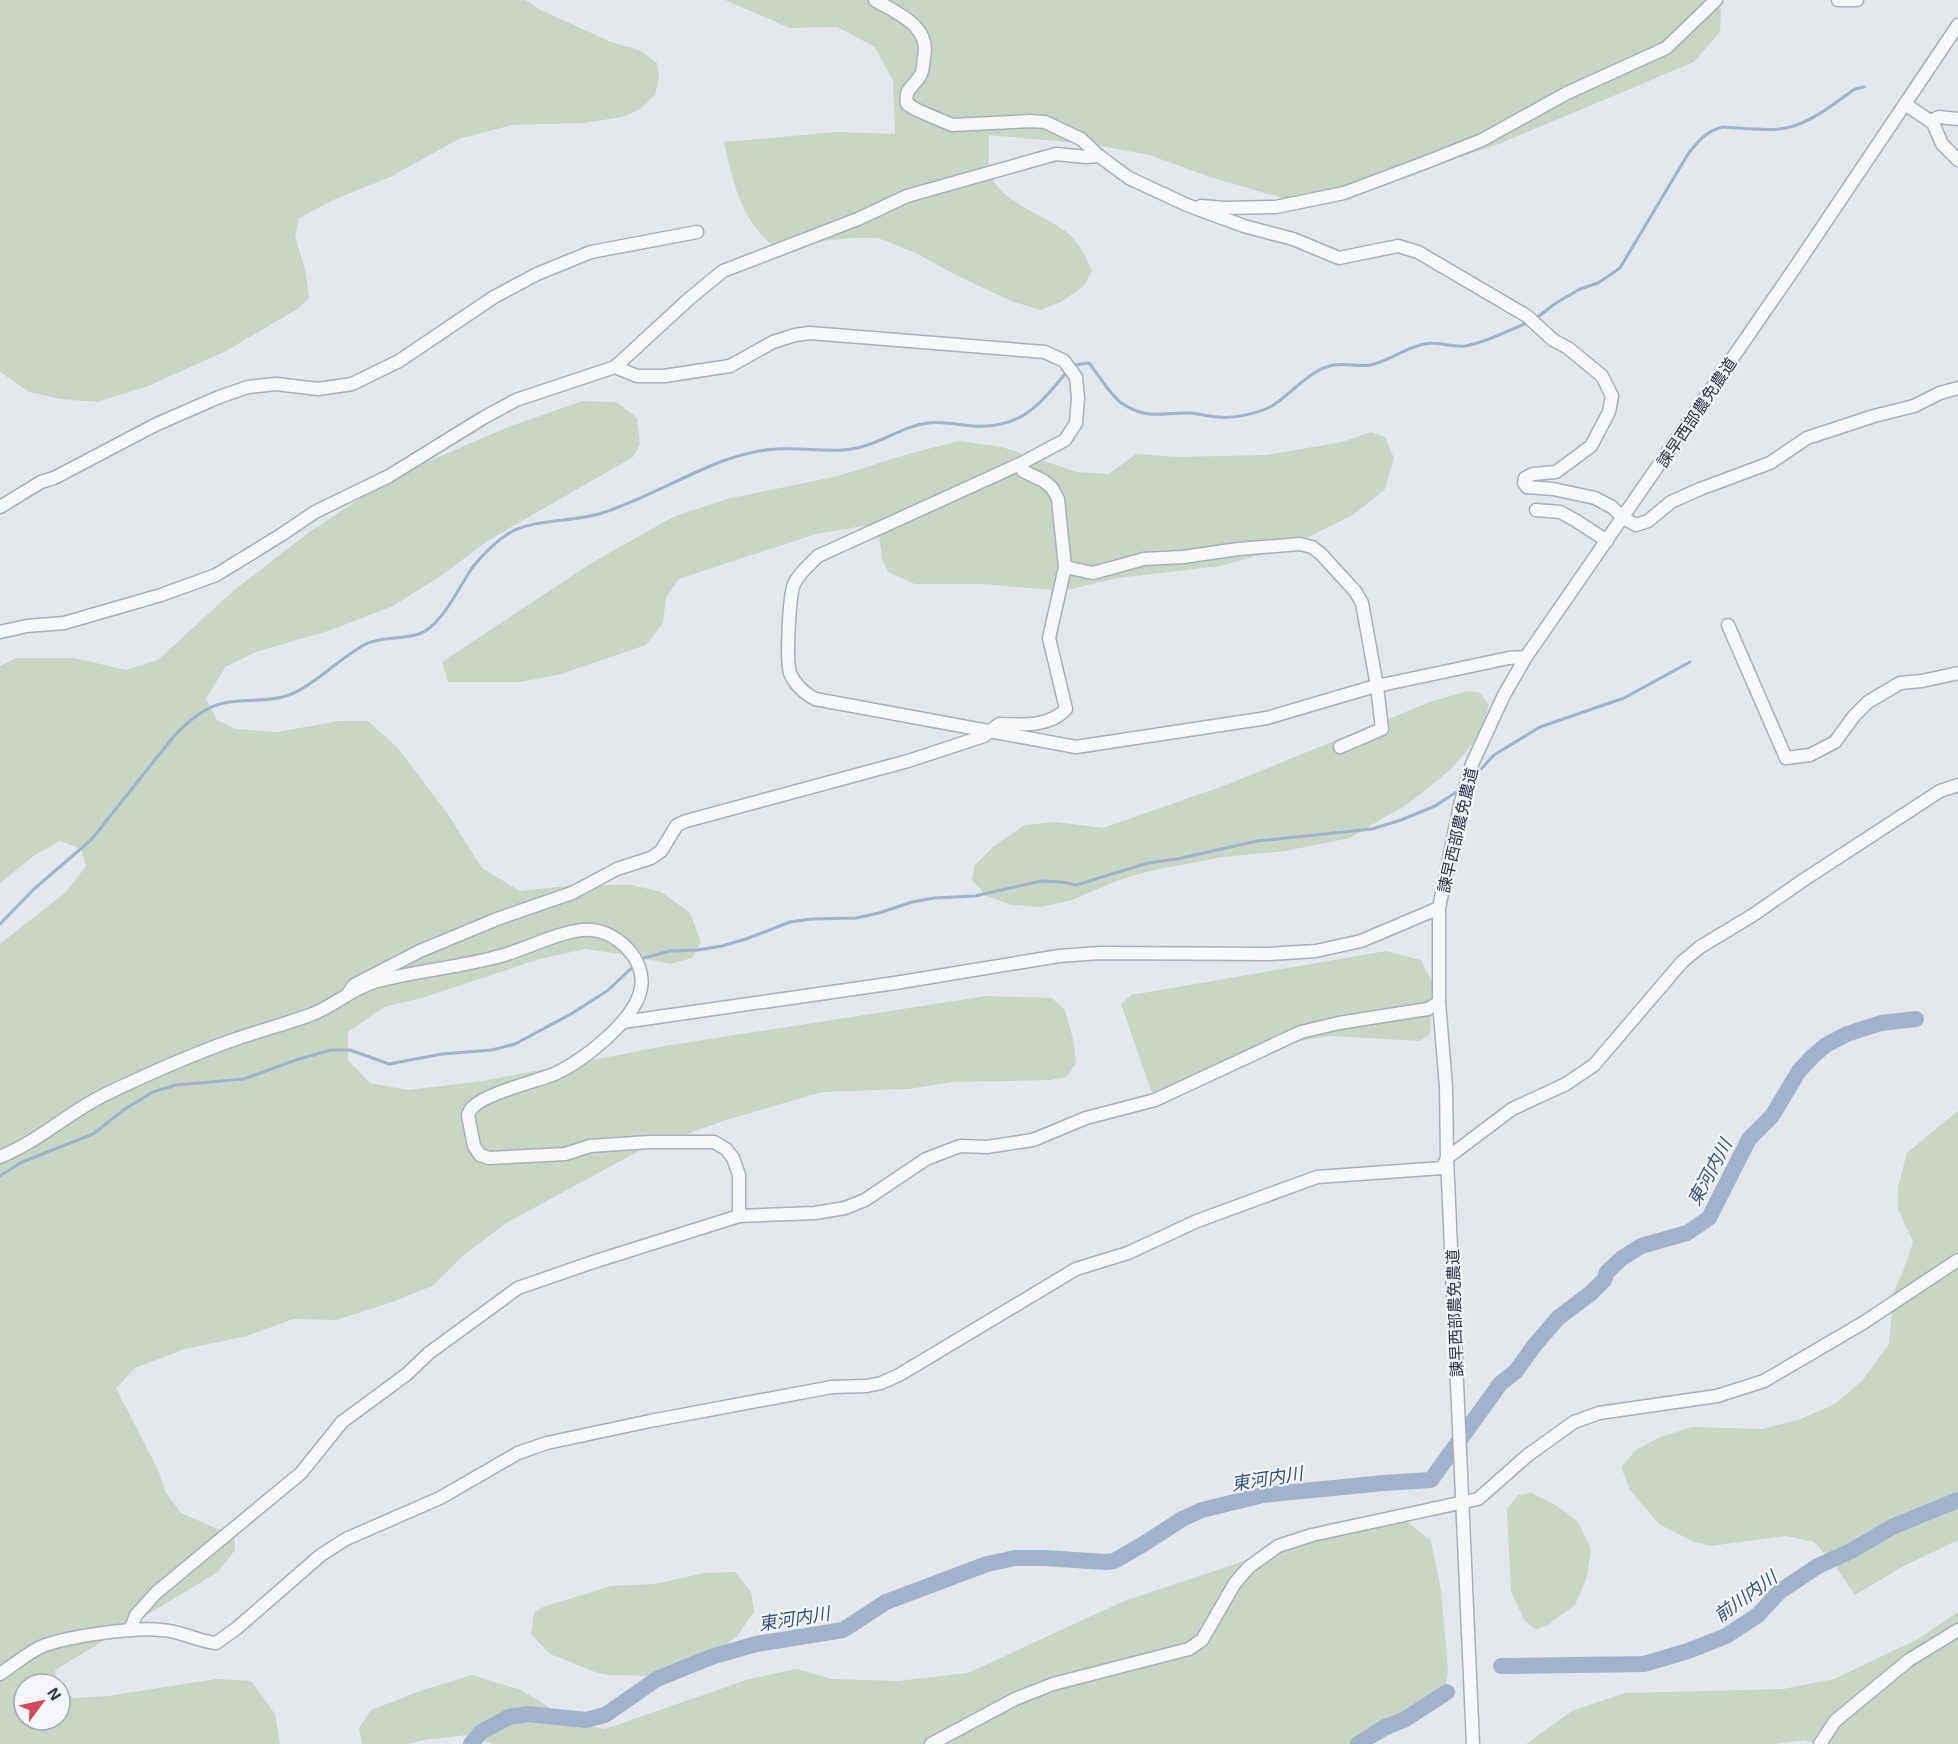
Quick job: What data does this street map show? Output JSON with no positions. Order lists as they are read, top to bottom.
{
  "streets": {
    "street": ["諫早西部農免農道"]
  },
  "water": ["東河内川", "前川内川"],
  "north": "top right"
}
